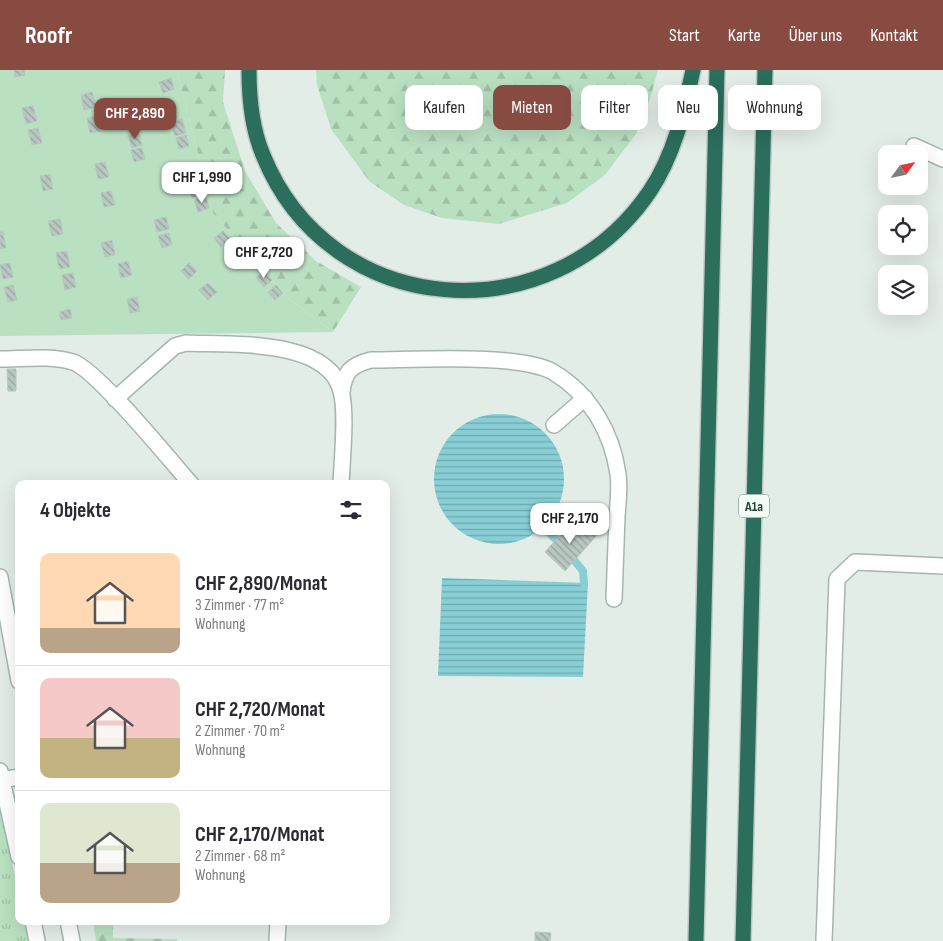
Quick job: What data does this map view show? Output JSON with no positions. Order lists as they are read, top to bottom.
{
  "streets": {
    "highway": ["A1a"]
  },
  "north": "top right",
  "page": {
    "header": "Roofr",
    "nav": [
      "Start",
      "Karte",
      "Über uns",
      "Kontakt"
    ],
    "chip": [
      "Kaufen",
      "Mieten",
      "Filter",
      "Neu",
      "Wohnung"
    ],
    "price": [
      "CHF 2,890",
      "CHF 1,990",
      "CHF 2,720",
      "CHF 2,170"
    ],
    "heading": "4 Objekte",
    "list": [
      {
        "name": "CHF 2,890/Monat",
        "note": "3 Zimmer · 77 m² · Wohnung"
      },
      {
        "name": "CHF 2,720/Monat",
        "note": "2 Zimmer · 70 m² · Wohnung"
      },
      {
        "name": "CHF 2,170/Monat",
        "note": "2 Zimmer · 68 m² · Wohnung"
      }
    ]
  }
}
